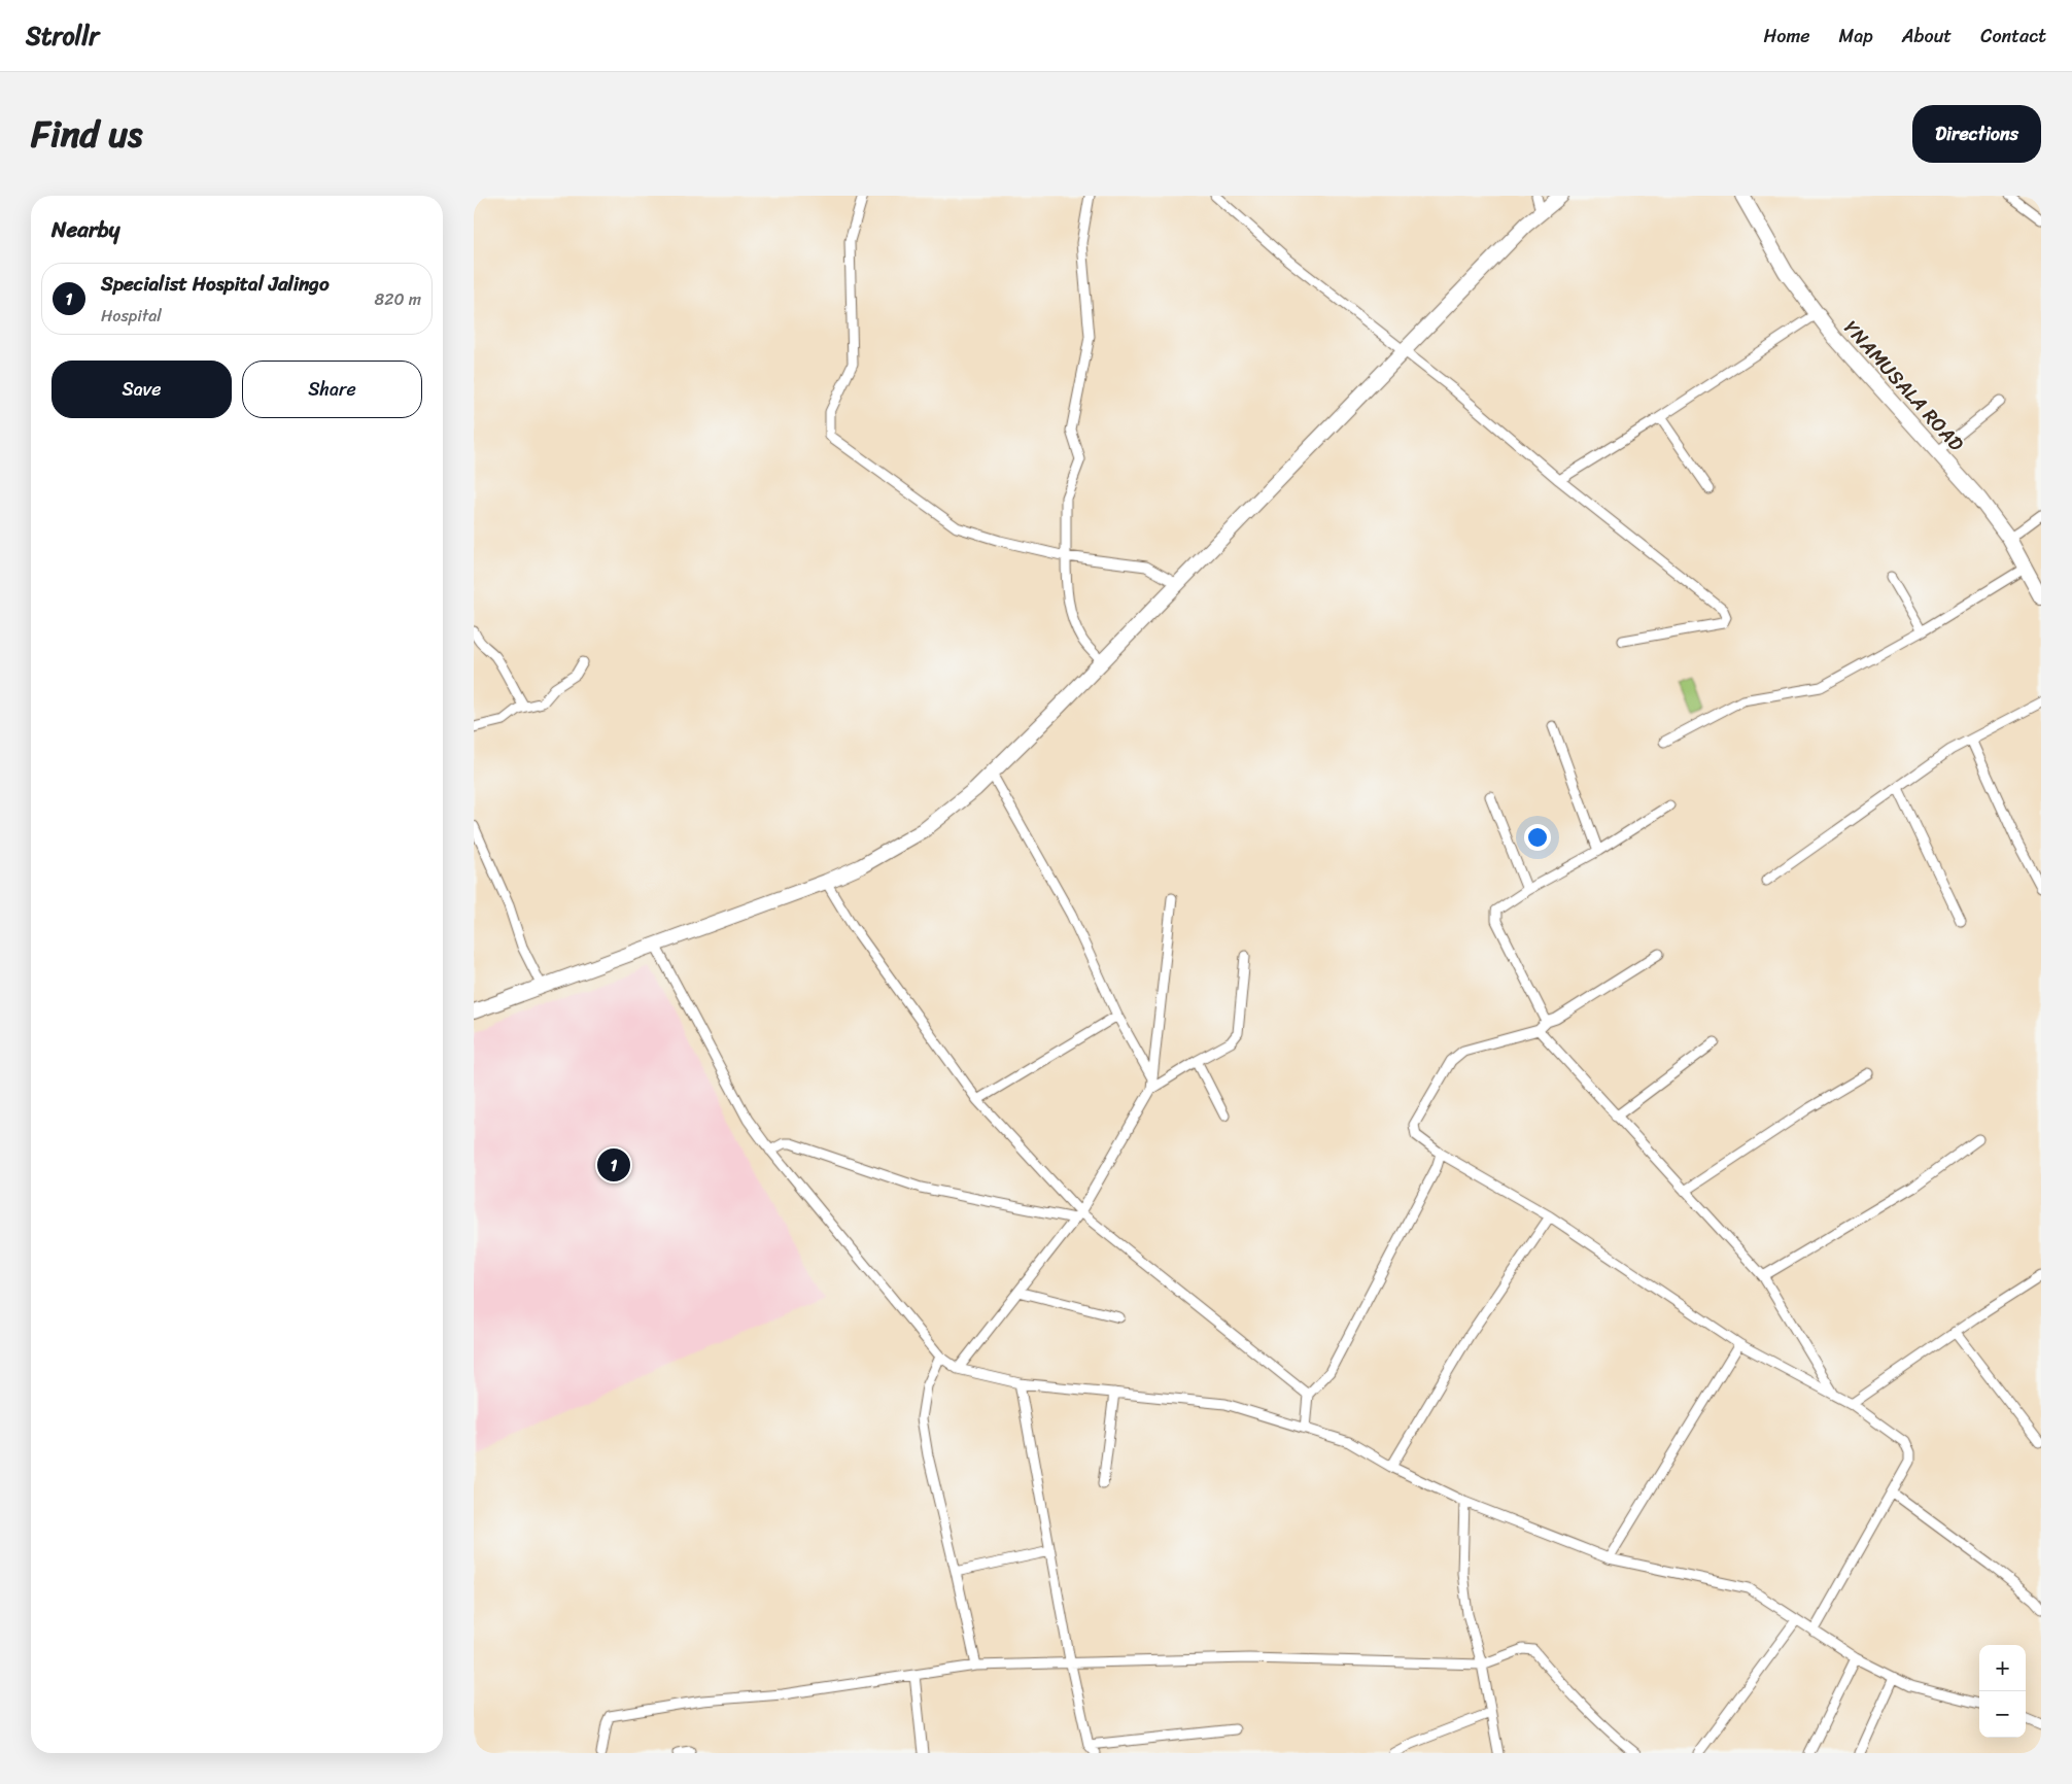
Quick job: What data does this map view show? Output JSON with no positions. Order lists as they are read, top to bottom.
{
  "streets": {
    "main road": ["YNAMUSALA ROAD"]
  },
  "page": {
    "header": "Strollr",
    "nav": [
      "Home",
      "Map",
      "About",
      "Contact"
    ],
    "title": "Find us",
    "buttons": [
      "Directions",
      ["Save", "Share"]
    ],
    "heading": "Nearby",
    "list": [
      {
        "mark": "1",
        "name": "Specialist Hospital Jalingo",
        "note": "Hospital",
        "value": "820 m"
      }
    ],
    "pins": "1",
    "map_buttons": ["+", "−"]
  }
}
